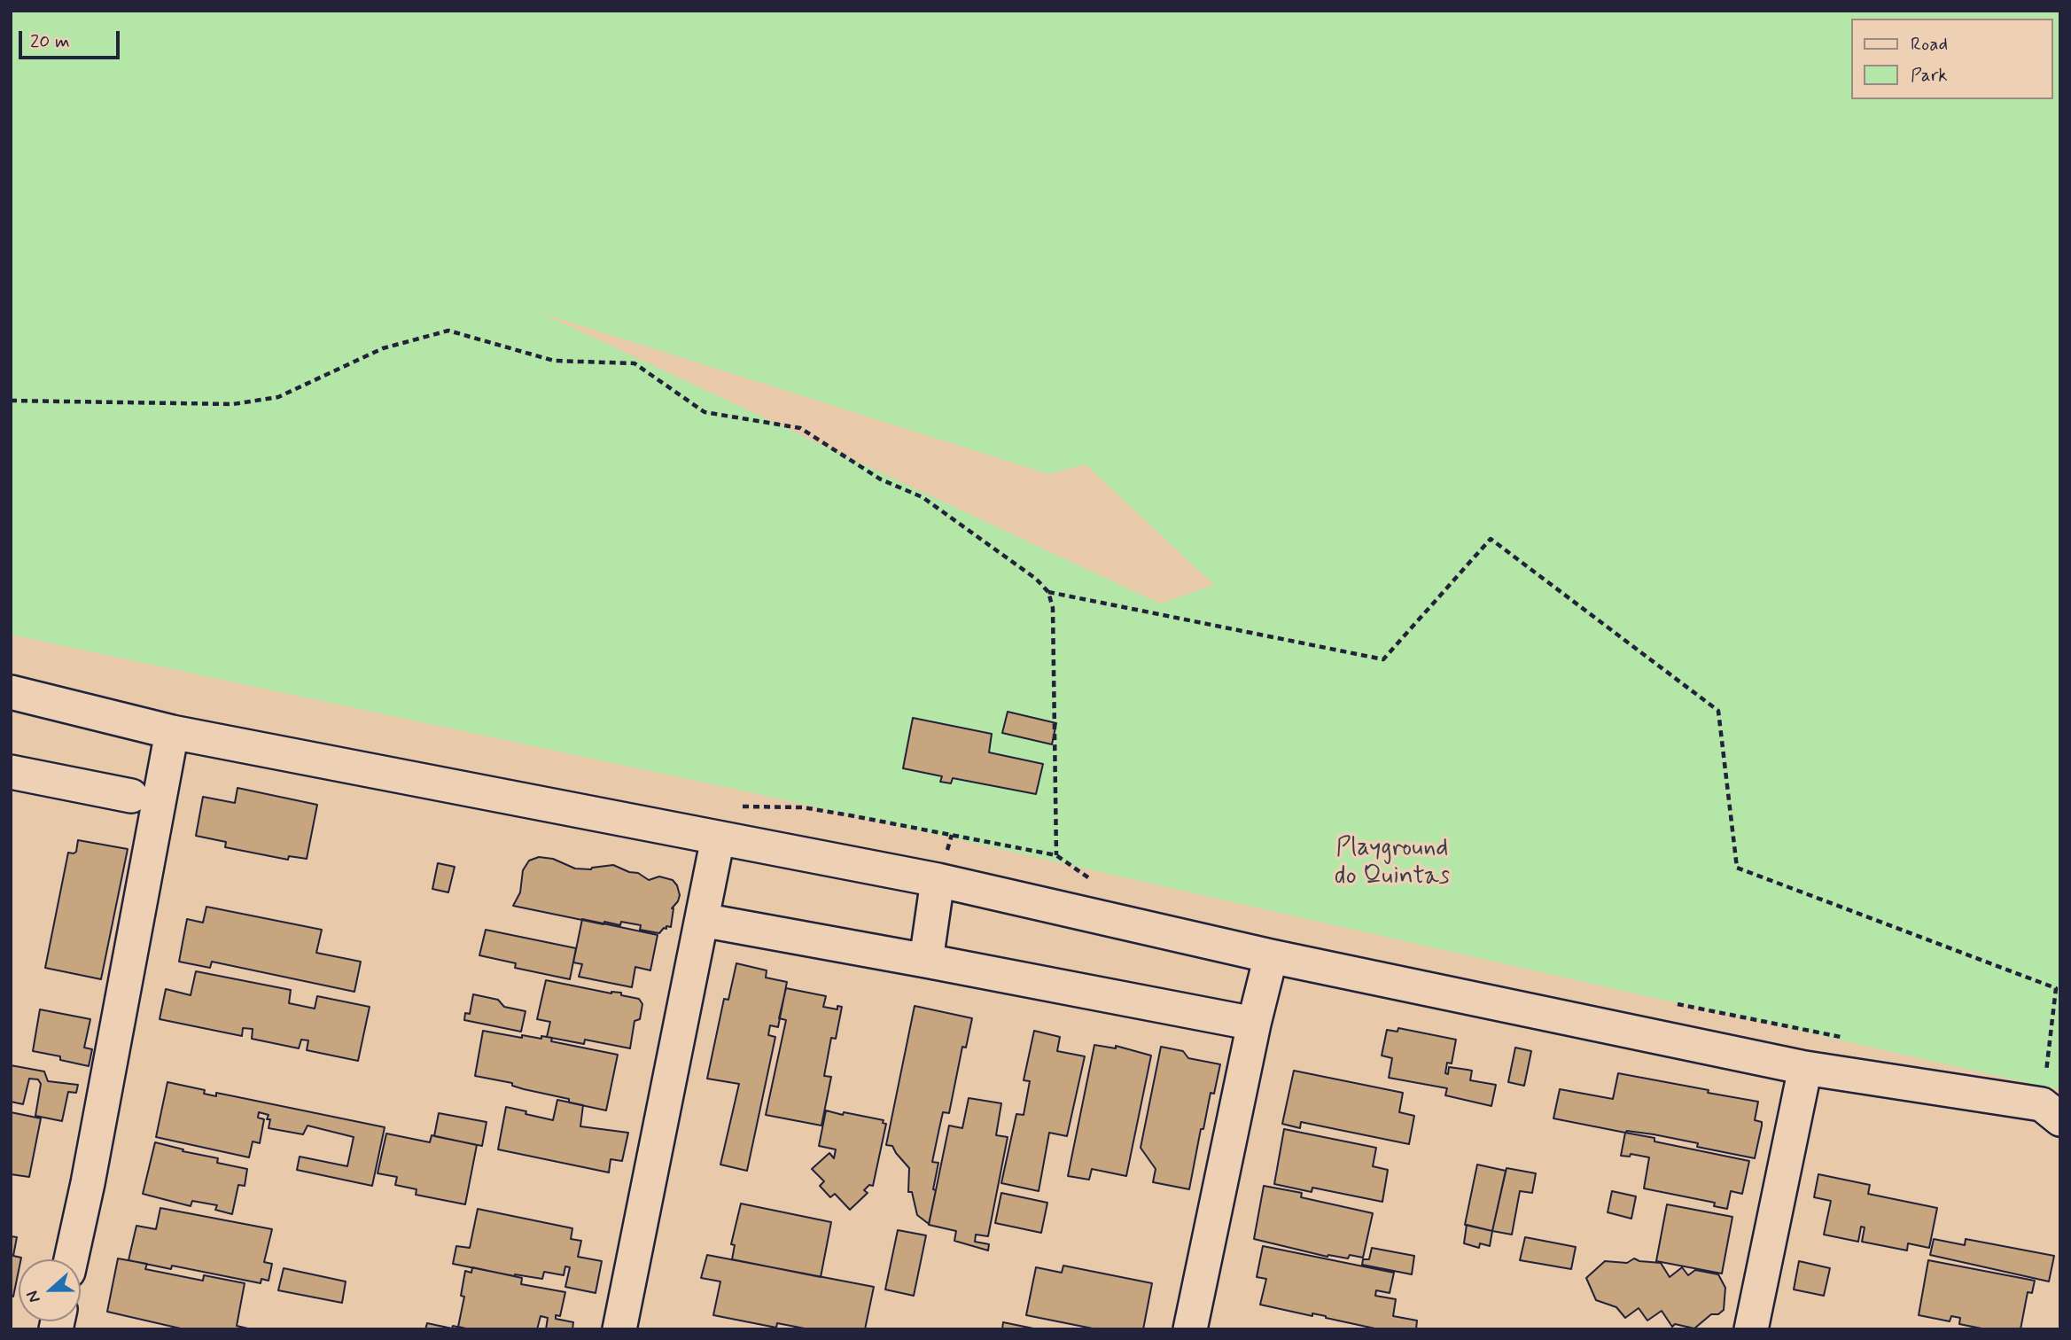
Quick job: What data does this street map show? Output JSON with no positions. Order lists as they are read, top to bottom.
{
  "parks": ["Playground do Quintas"],
  "legend": ["Road", "Park"],
  "scale_bar": "20 m",
  "north": "left"
}
